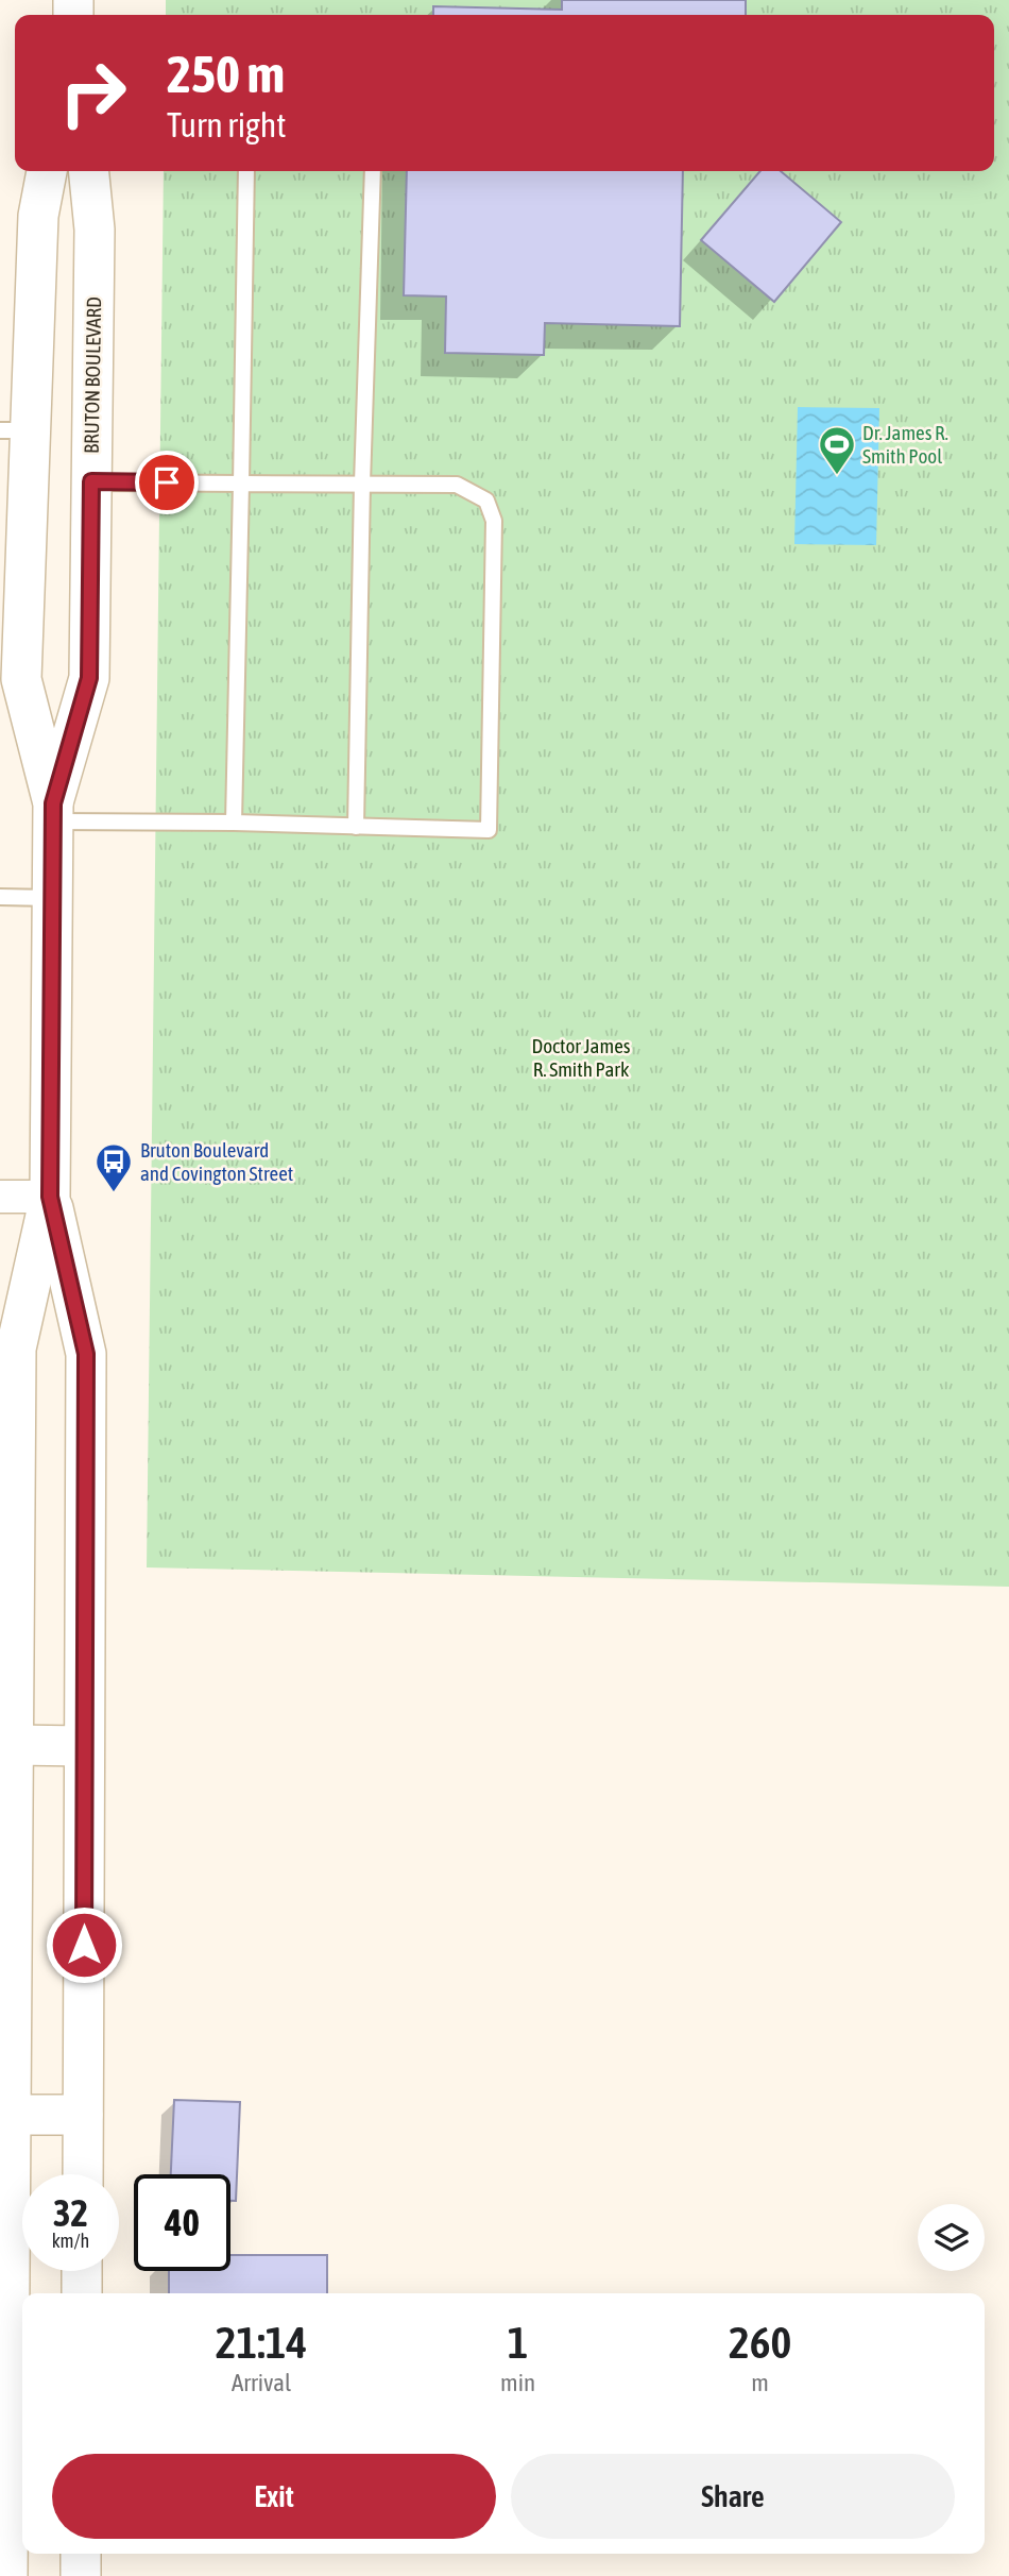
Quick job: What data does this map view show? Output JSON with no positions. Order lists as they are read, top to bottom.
{
  "streets": {
    "street": ["BRUTON BOULEVARD"]
  },
  "parks": ["Doctor James R. Smith Park"],
  "places": {
    "sports": ["Dr. James R. Smith Pool"],
    "bus stop": ["Bruton Boulevard and Covington Street"]
  },
  "page": {
    "turn": ["250 m", "Turn right"],
    "speed": "32 km/h",
    "limit": "40",
    "eta": [
      "21:14",
      "Arrival",
      "1",
      "min",
      "260",
      "m"
    ],
    "buttons": ["Exit", "Share"]
  }
}
